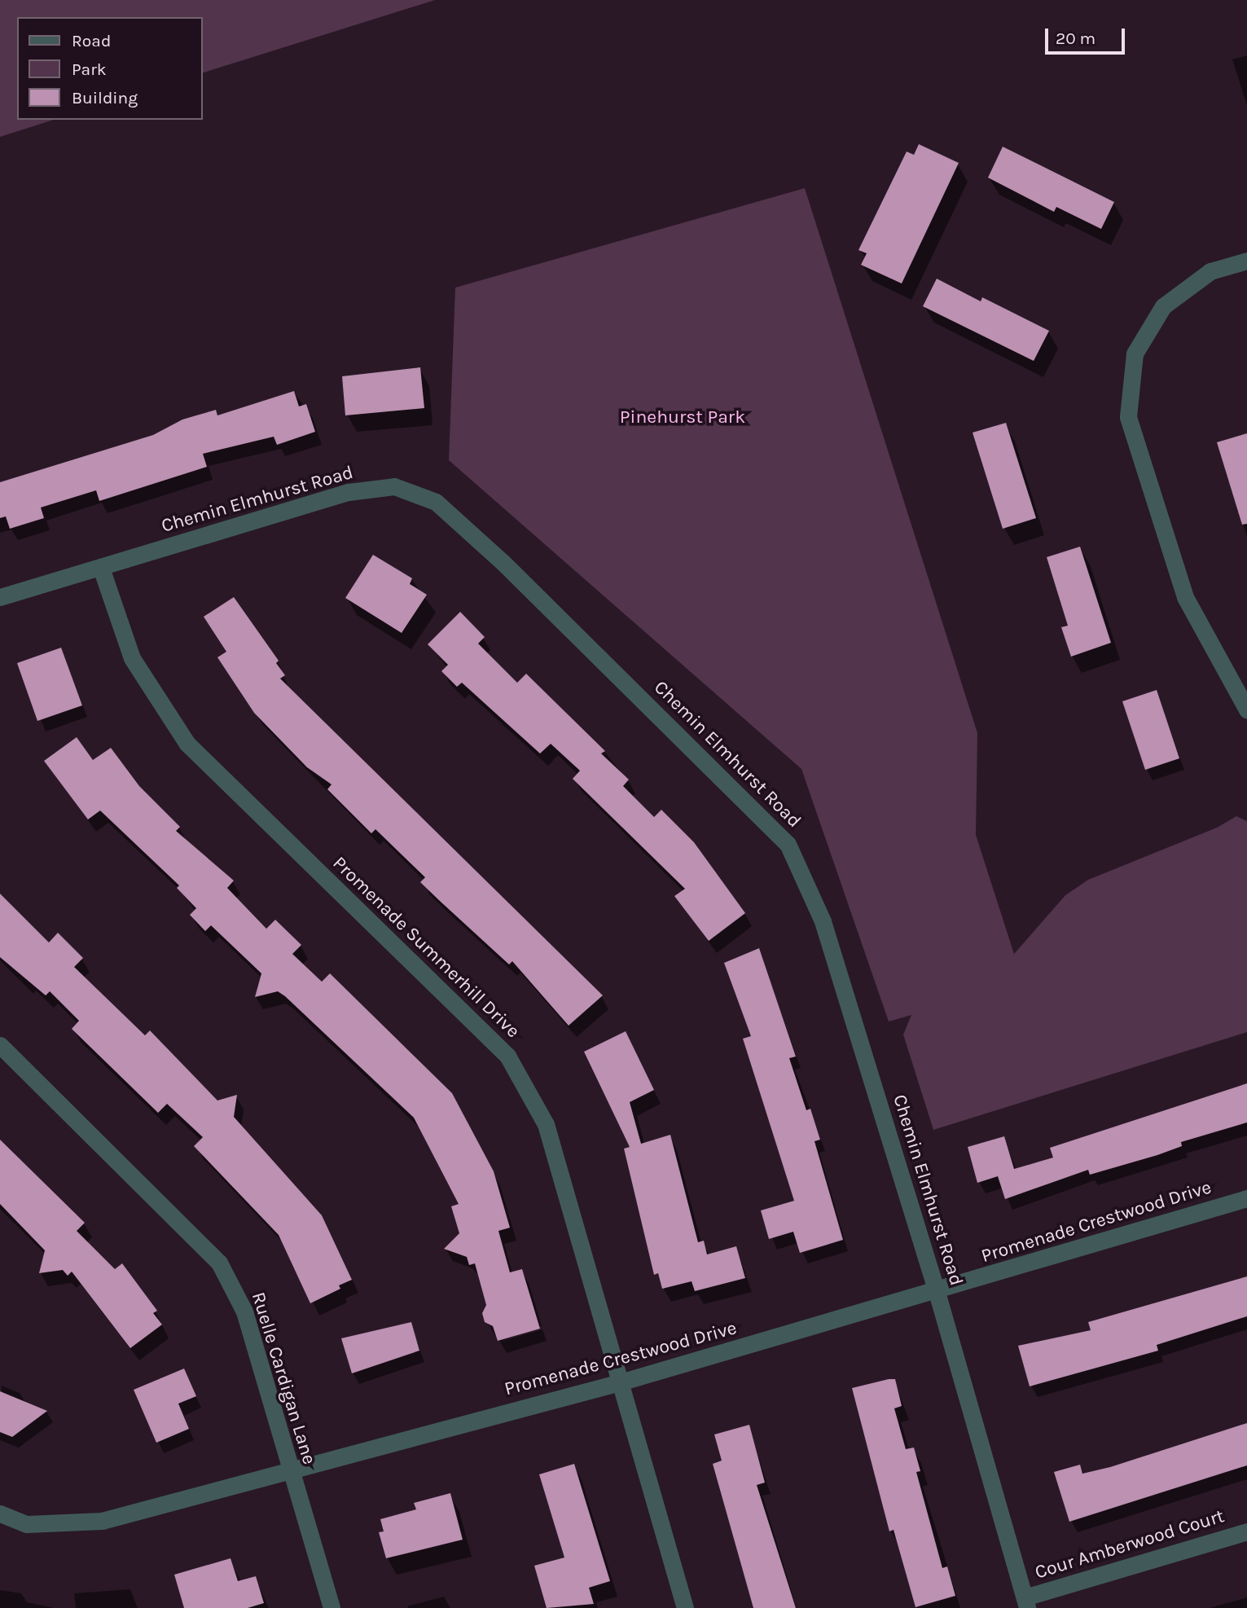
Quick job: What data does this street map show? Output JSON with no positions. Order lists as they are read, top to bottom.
{
  "streets": {
    "street": [
      "Chemin Elmhurst Road",
      "Promenade Summerhill Drive",
      "Promenade Crestwood Drive",
      "Ruelle Cardigan Lane",
      "Cour Amberwood Court"
    ]
  },
  "crossings": [
    ["Chemin Elmhurst Road", "Promenade Summerhill Drive"],
    ["Chemin Elmhurst Road", "Promenade Crestwood Drive"],
    ["Chemin Elmhurst Road", "Cour Amberwood Court"],
    ["Promenade Summerhill Drive", "Promenade Crestwood Drive"],
    ["Promenade Crestwood Drive", "Ruelle Cardigan Lane"]
  ],
  "parks": ["Pinehurst Park"],
  "legend": ["Road", "Park", "Building"],
  "scale_bar": "20 m"
}
